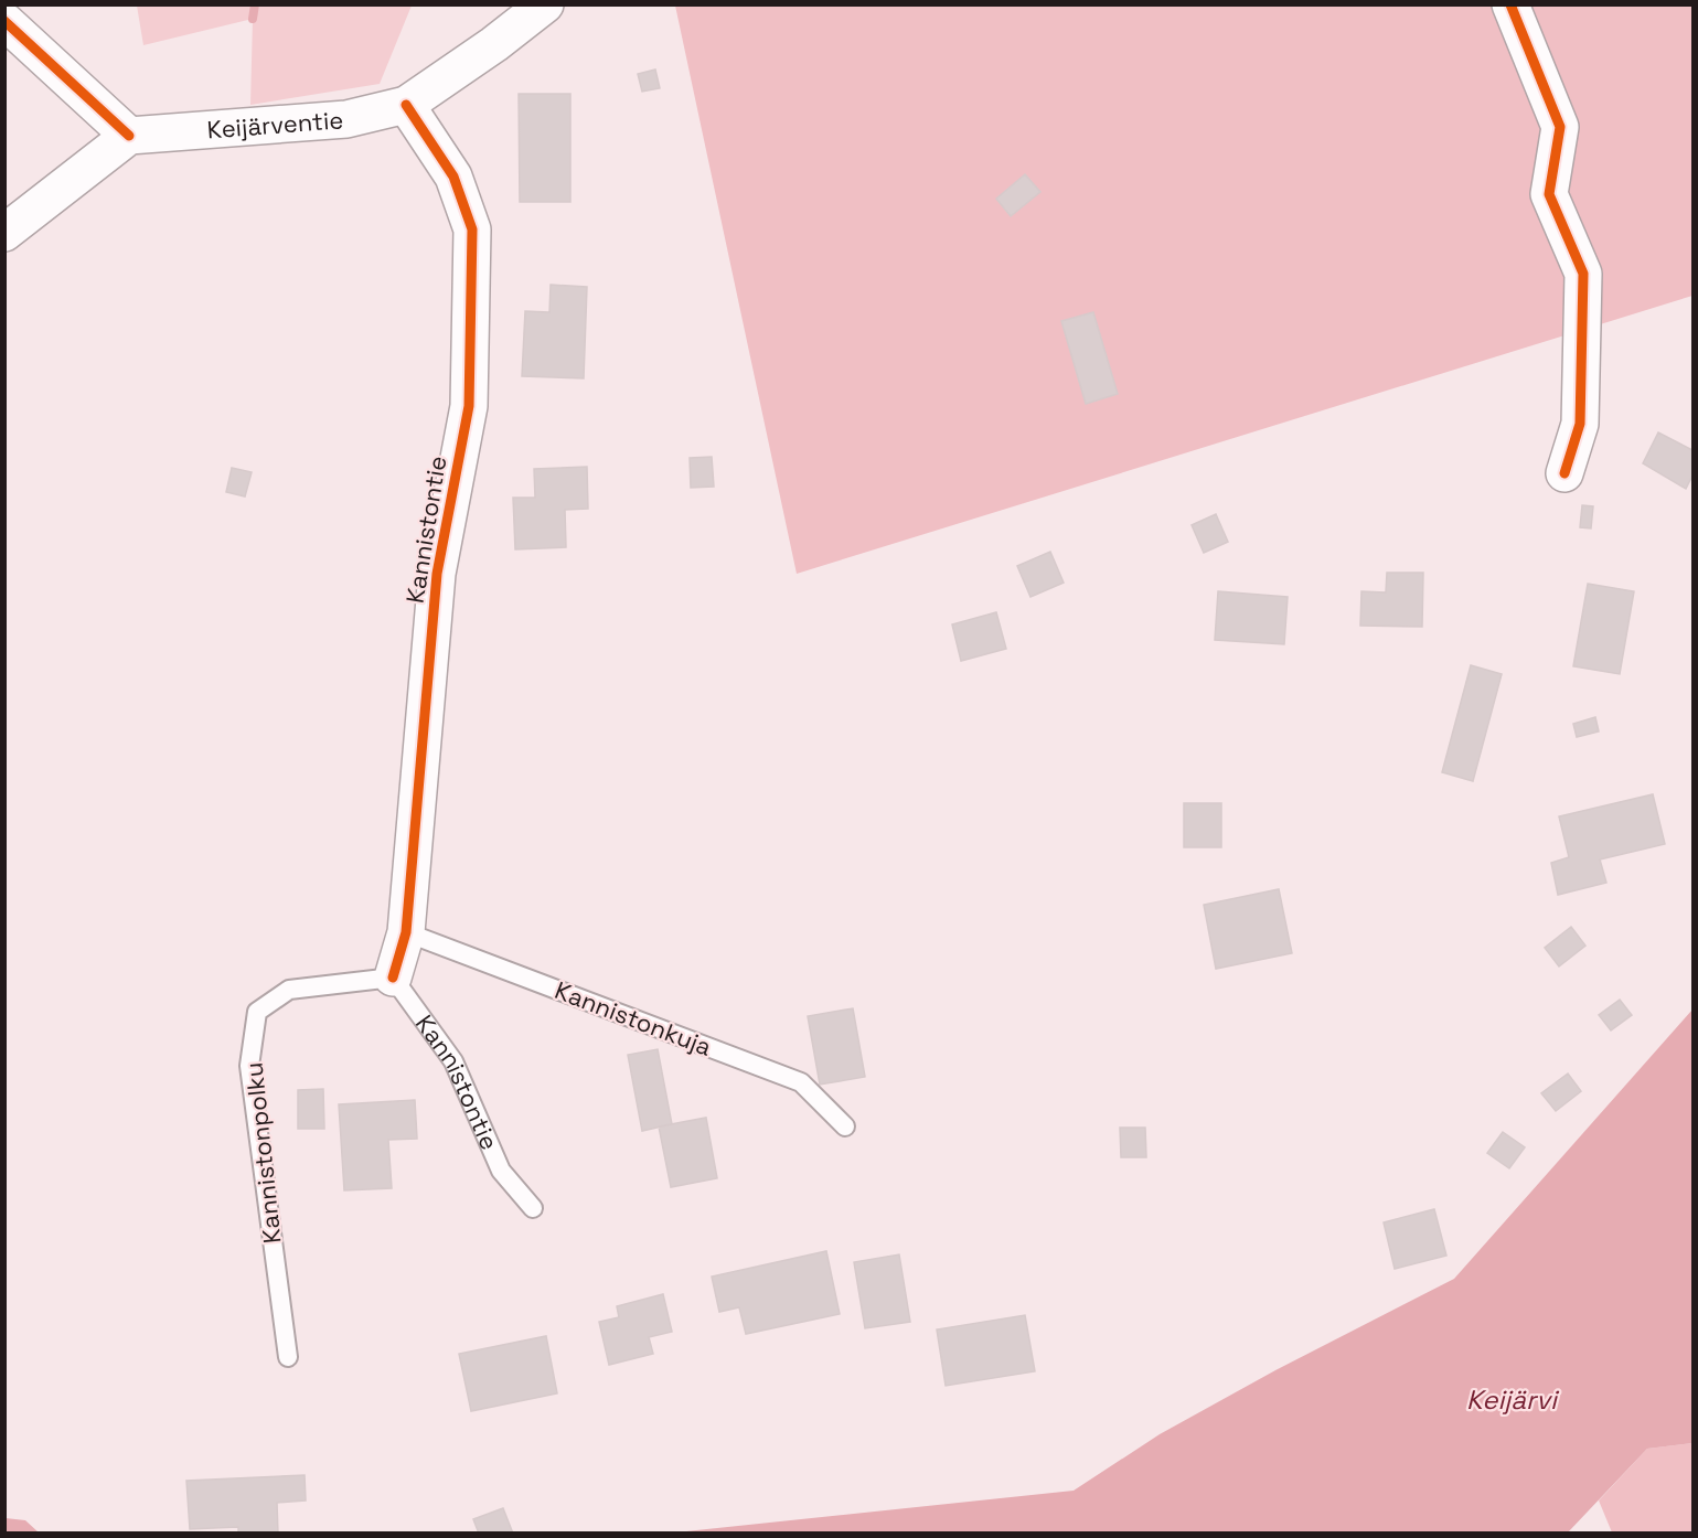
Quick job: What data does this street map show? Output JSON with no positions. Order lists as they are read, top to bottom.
{
  "streets": {
    "street": ["Keijärventie", "Kannistontie"],
    "lane": ["Kannistonkuja", "Kannistonpolku"]
  },
  "crossings": [
    ["Keijärventie", "Kannistontie"],
    ["Kannistontie", "Kannistonkuja"],
    ["Kannistontie", "Kannistonpolku"]
  ],
  "water": ["Keijärvi"]
}
